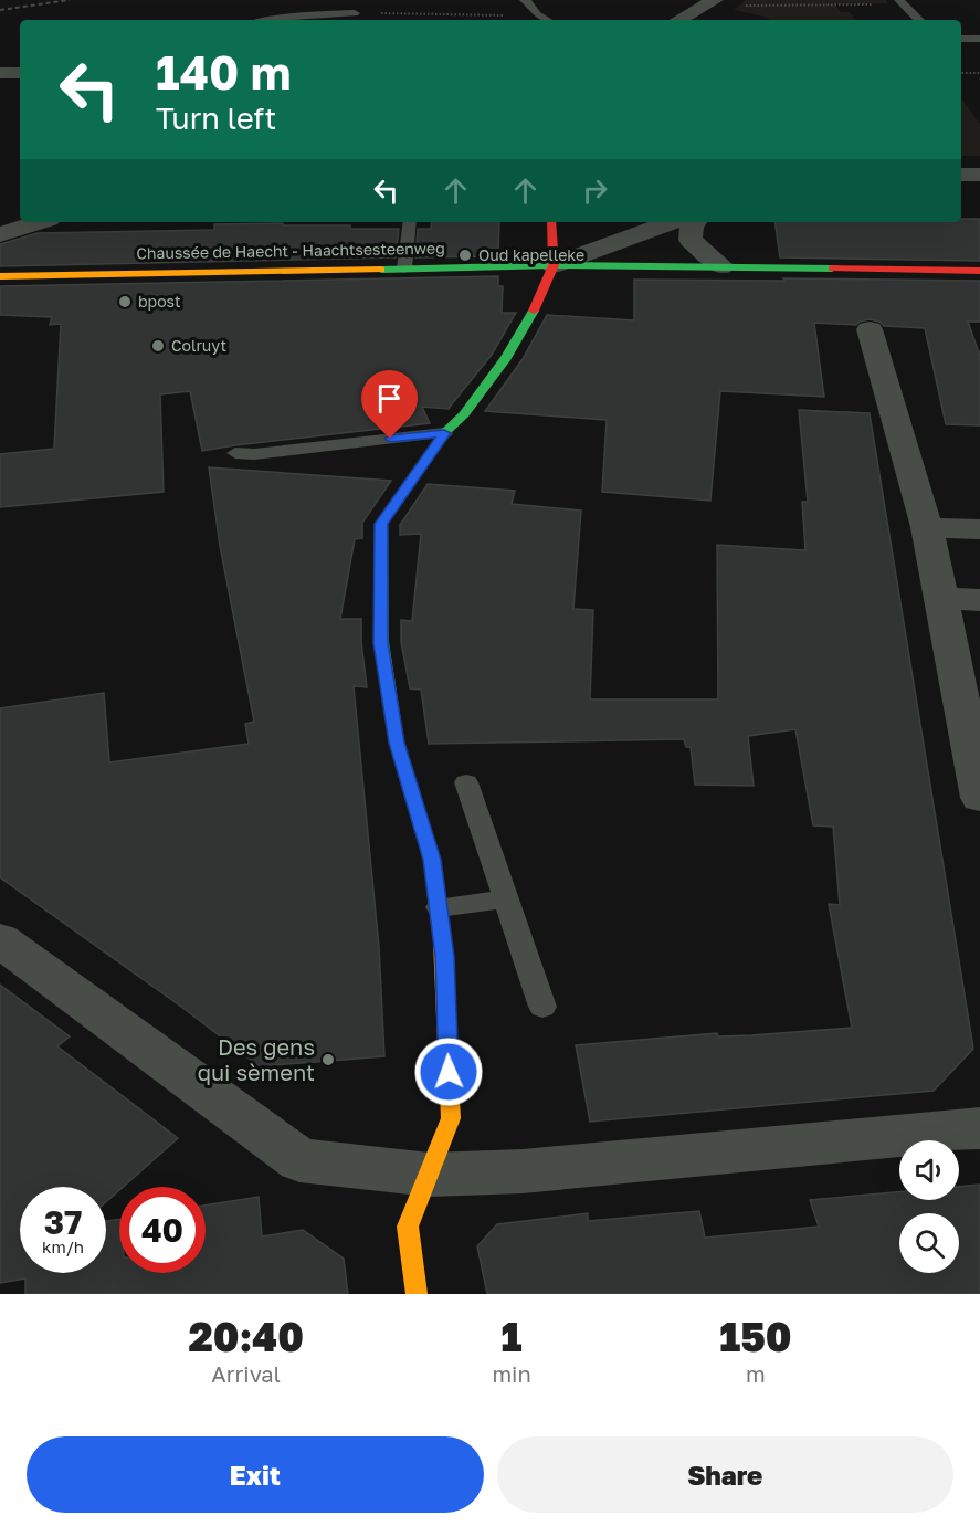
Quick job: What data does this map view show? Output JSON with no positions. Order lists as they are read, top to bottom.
{
  "streets": {
    "street": ["Chaussée de Haecht - Haachtsesteenweg"]
  },
  "places": [
    "Oud kapelleke",
    "bpost",
    "Colruyt",
    "Des gens qui sèment"
  ],
  "page": {
    "turn": ["140 m", "Turn left"],
    "speed": "37 km/h",
    "limit": "40",
    "eta": [
      "20:40",
      "Arrival",
      "1",
      "min",
      "150",
      "m"
    ],
    "buttons": ["Exit", "Share"]
  }
}
